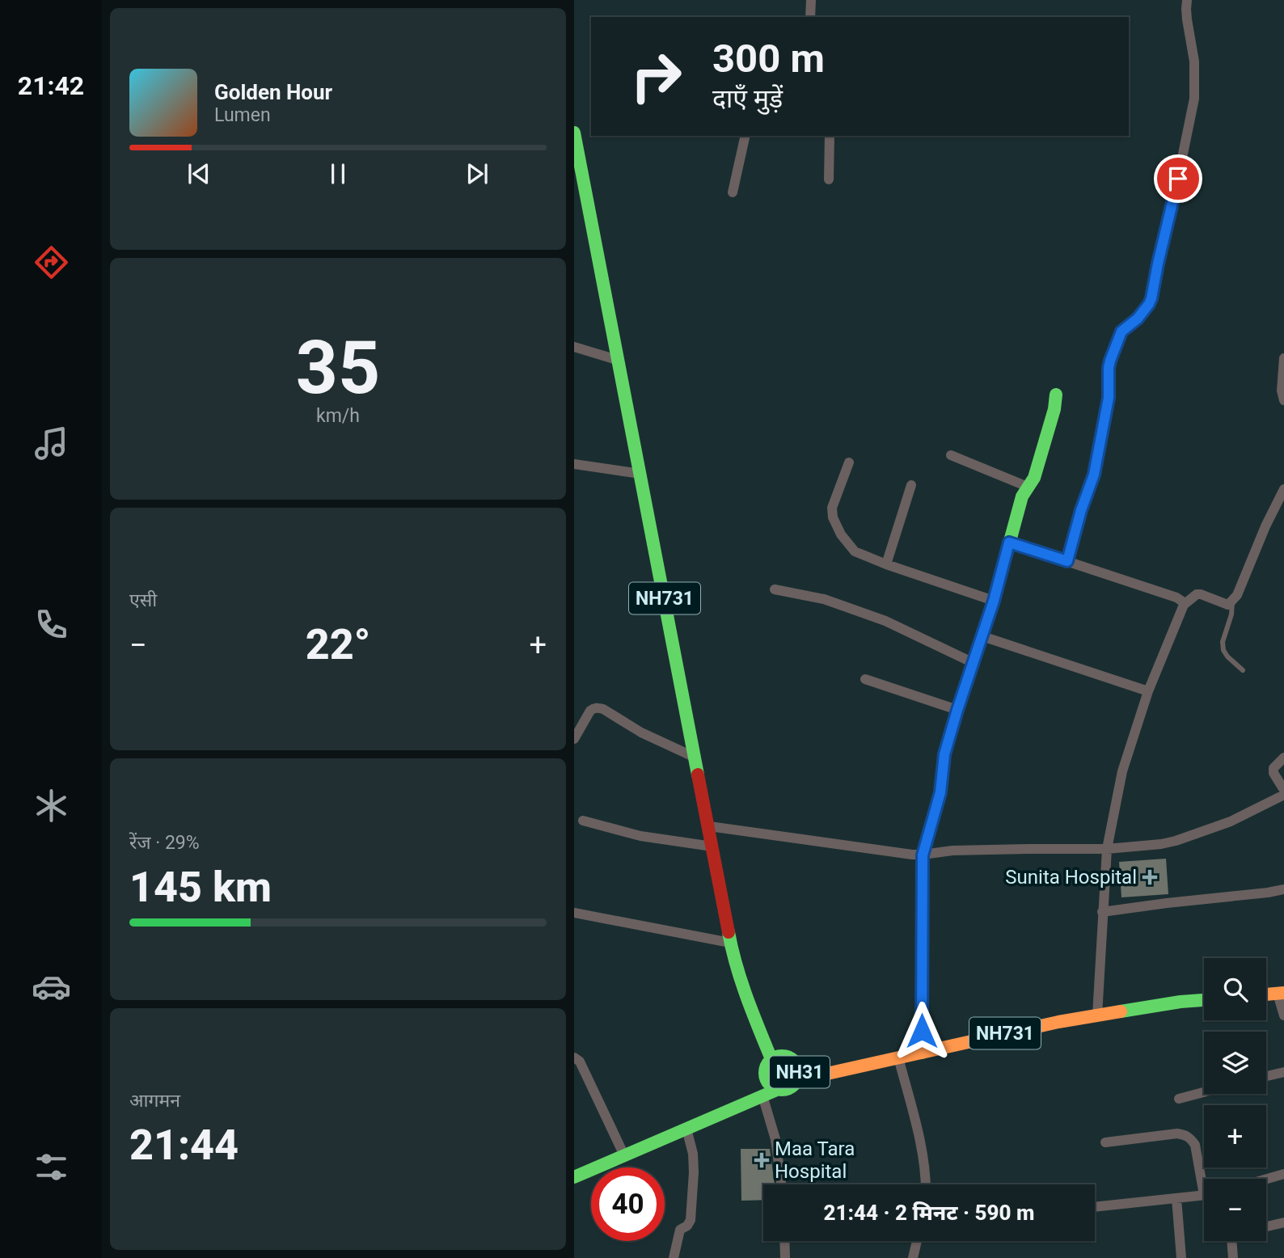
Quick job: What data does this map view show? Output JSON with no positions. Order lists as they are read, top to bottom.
{
  "streets": {
    "main road": ["NH731", "NH31"]
  },
  "crossings": [
    ["NH731", "NH31"]
  ],
  "places": {
    "health": ["Sunita Hospital", "Maa Tara Hospital"]
  },
  "page": {
    "tabs": "21:42",
    "turn": ["300 m", "दाएँ मुड़ें"],
    "song": ["Golden Hour", "Lumen"],
    "tile": [
      ["35", "km/h"],
      "एसी",
      ["रेंज · 29%", "145 km"],
      ["आगमन", "21:44"]
    ],
    "heat": ["−", "22°", "+"],
    "map_buttons": ["+", "−"],
    "limit": "40",
    "trip": "21:44 · 2 मिनट · 590 m"
  }
}
